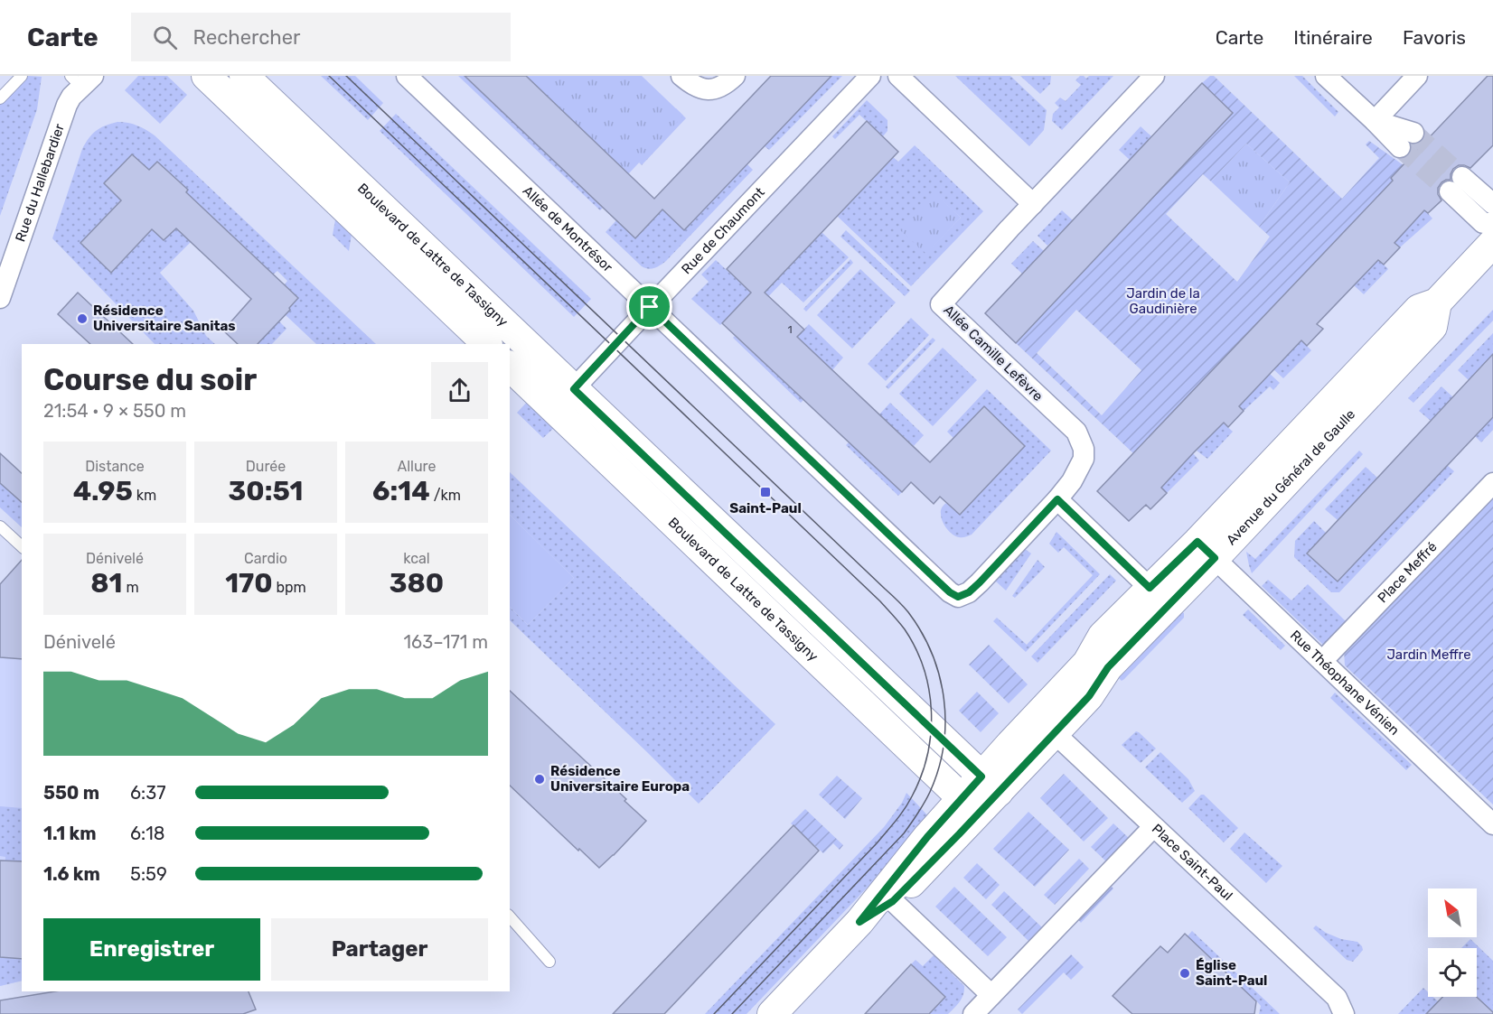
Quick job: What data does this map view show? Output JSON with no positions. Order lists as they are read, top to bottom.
{
  "streets": {
    "street": [
      "Rue du Hallebardier",
      "Allée de Montrésor",
      "Rue de Chaumont",
      "Boulevard de Lattre de Tassigny",
      "Allée Camille Lefèvre",
      "Avenue du Général de Gaulle",
      "Place Meffré",
      "Rue Théophane Vénien",
      "Place Saint-Paul"
    ]
  },
  "crossings": [
    ["Allée de Montrésor", "Rue de Chaumont"],
    ["Allée de Montrésor", "Allée Camille Lefèvre"],
    ["Rue de Chaumont", "Boulevard de Lattre de Tassigny"],
    ["Boulevard de Lattre de Tassigny", "Avenue du Général de Gaulle"],
    ["Avenue du Général de Gaulle", "Rue Théophane Vénien"],
    ["Place Meffré", "Rue Théophane Vénien"]
  ],
  "parks": ["Jardin de la Gaudinière", "Jardin Meffre"],
  "places": {
    "other": ["Résidence Universitaire Sanitas", "Résidence Universitaire Europa", "Église Saint-Paul"],
    "transit": ["Saint-Paul"]
  },
  "house_numbers": ["1"],
  "north": "top left",
  "page": {
    "header": "Carte",
    "search": "Rechercher",
    "nav": ["Carte", "Itinéraire", "Favoris"],
    "heading": ["Course du soir", "21:54 · 9 × 550 m"],
    "stats": [
      ["Distance", "4.95 km"],
      ["Durée", "30:51"],
      ["Allure", "6:14 /km"],
      ["Dénivelé", "81 m"],
      ["Cardio", "170 bpm"],
      ["kcal", "380"]
    ],
    "chart": ["Dénivelé", "163–171 m"],
    "list": [
      {
        "name": "550 m",
        "note": "6:37"
      },
      {
        "name": "1.1 km",
        "note": "6:18"
      },
      {
        "name": "1.6 km",
        "note": "5:59"
      }
    ],
    "buttons": ["Enregistrer", "Partager"]
  }
}
